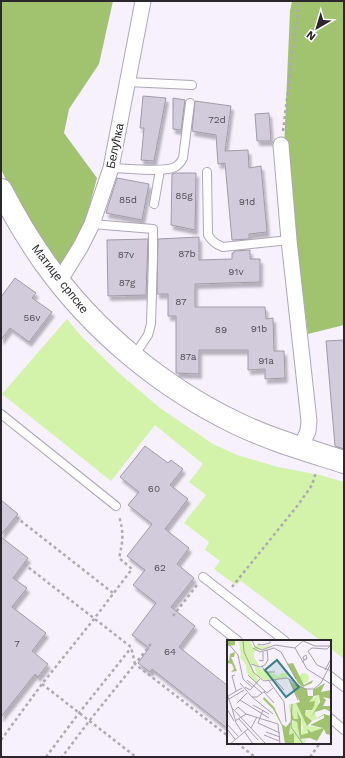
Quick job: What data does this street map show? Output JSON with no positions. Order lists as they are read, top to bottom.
{
  "streets": {
    "main road": ["Матице српске"],
    "street": ["Белућка"]
  },
  "crossings": [
    ["Белућка", "Матице српске"]
  ],
  "house_numbers": [
    "72d",
    "85g",
    "85d",
    "91d",
    "87b",
    "87v",
    "91v",
    "87g",
    "87",
    "56v",
    "91b",
    "89",
    "87a",
    "91a",
    "60",
    "62",
    "7",
    "64"
  ],
  "north": "bottom left"
}
